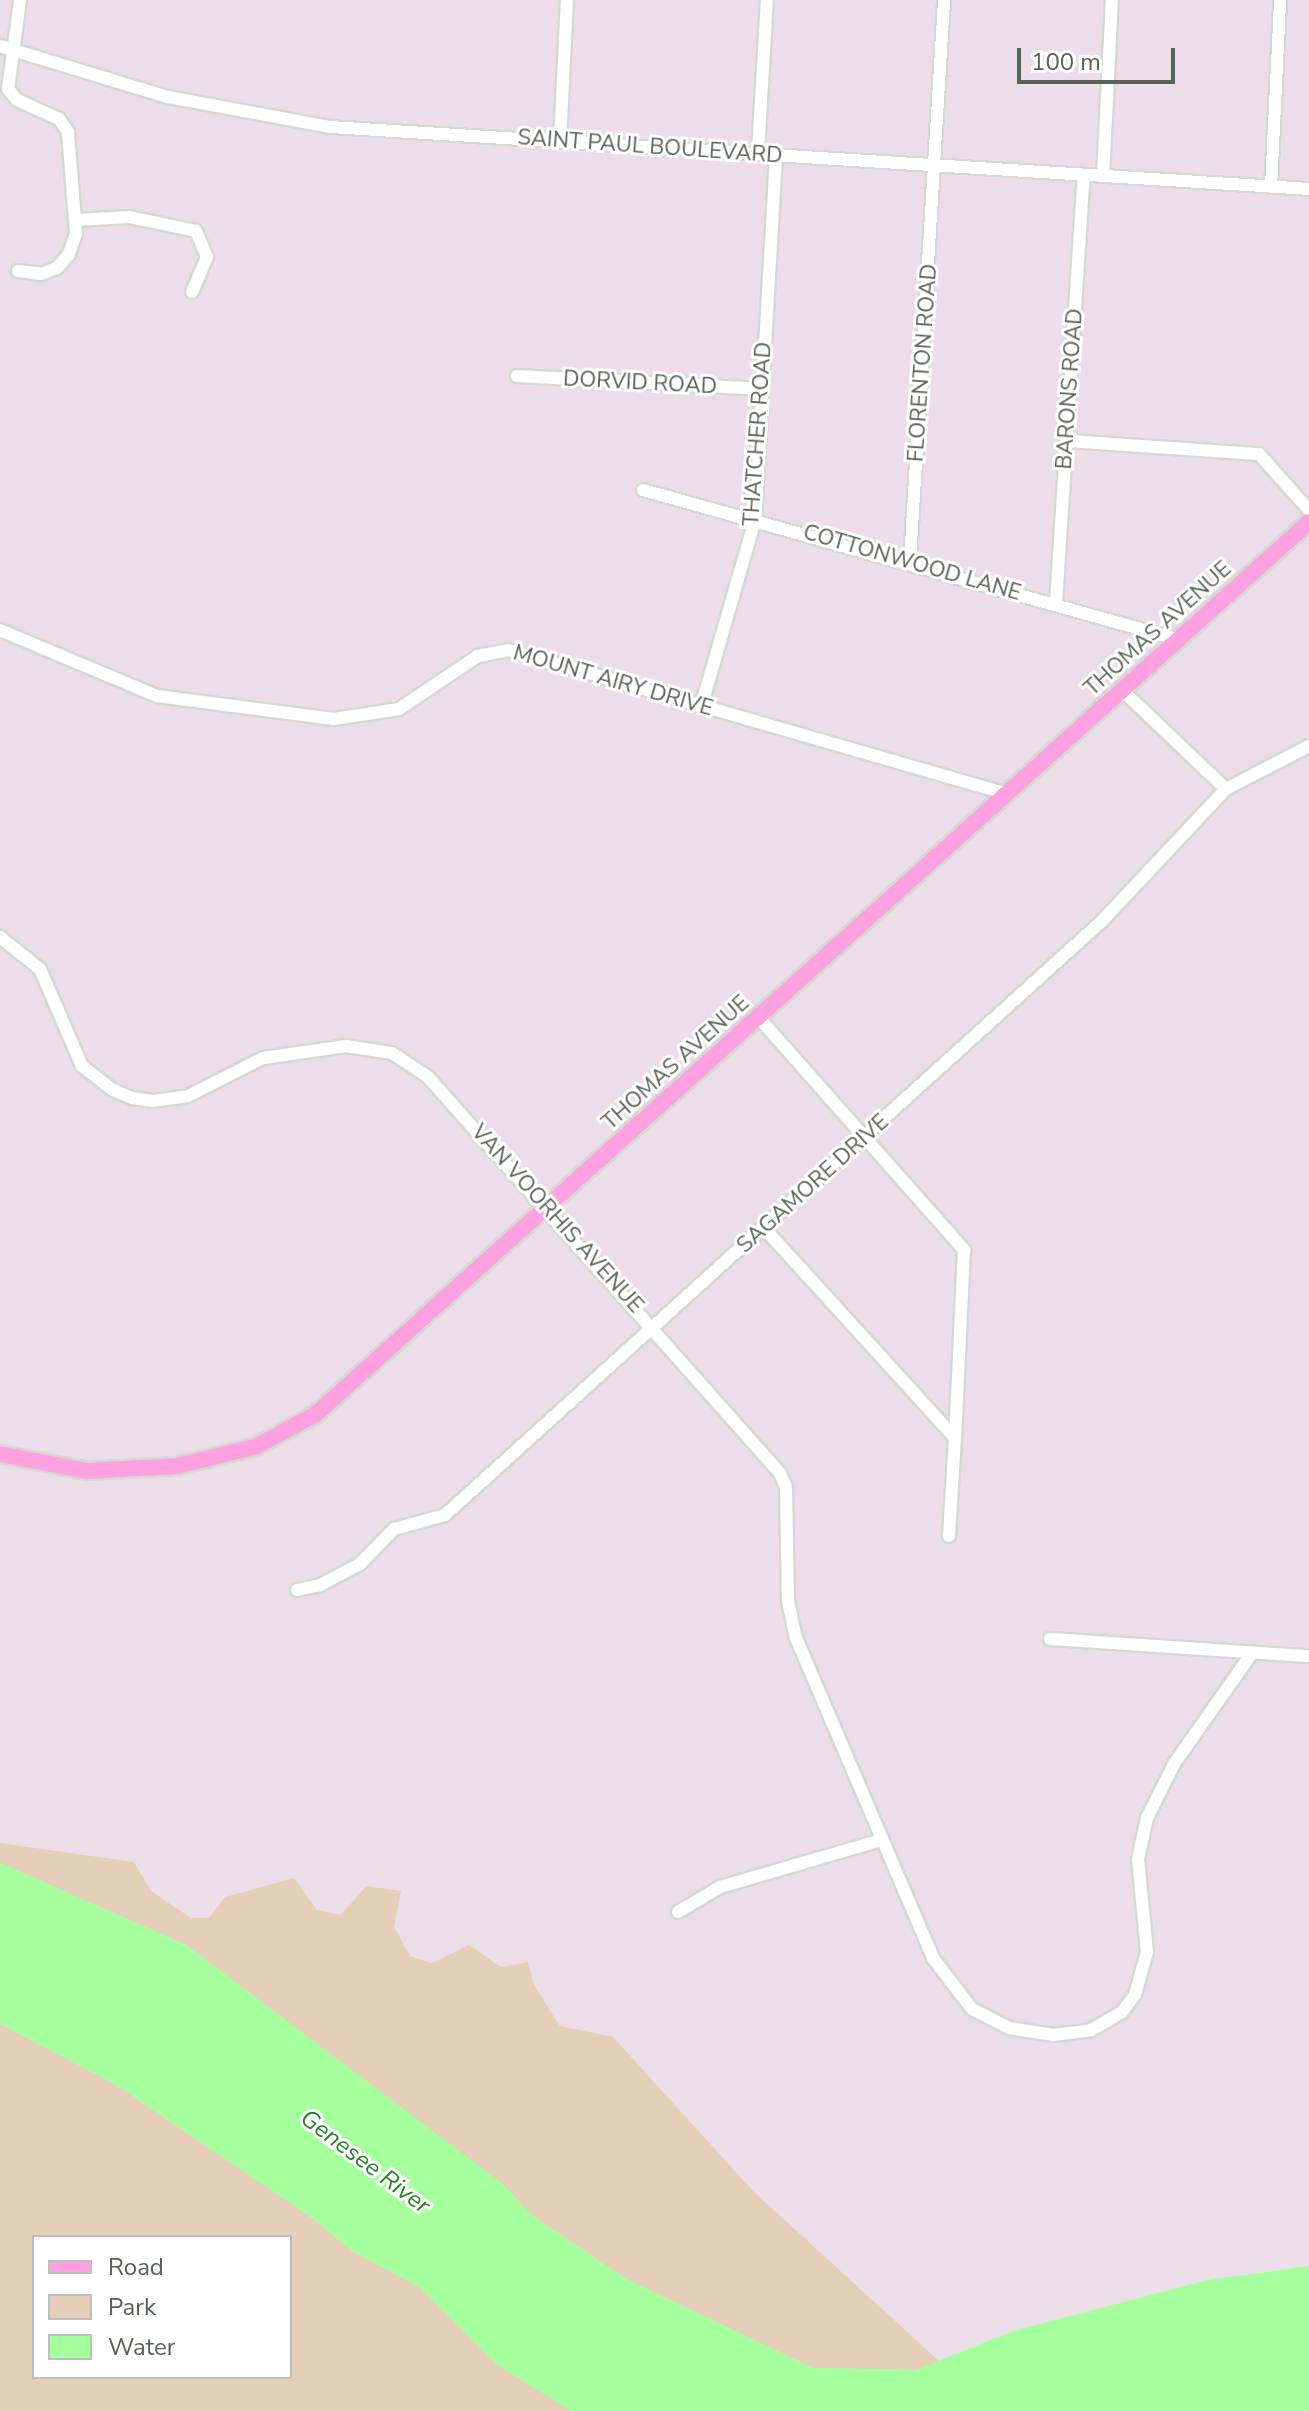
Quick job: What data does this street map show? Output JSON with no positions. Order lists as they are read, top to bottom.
{
  "streets": {
    "main road": ["THOMAS AVENUE"],
    "street": [
      "SAINT PAUL BOULEVARD",
      "FLORENTON ROAD",
      "DORVID ROAD",
      "BARONS ROAD",
      "THATCHER ROAD",
      "COTTONWOOD LANE",
      "MOUNT AIRY DRIVE",
      "SAGAMORE DRIVE",
      "VAN VOORHIS AVENUE"
    ]
  },
  "crossings": [
    ["SAINT PAUL BOULEVARD", "FLORENTON ROAD"],
    ["SAINT PAUL BOULEVARD", "BARONS ROAD"],
    ["SAINT PAUL BOULEVARD", "THATCHER ROAD"],
    ["FLORENTON ROAD", "COTTONWOOD LANE"],
    ["DORVID ROAD", "THATCHER ROAD"],
    ["BARONS ROAD", "COTTONWOOD LANE"],
    ["THATCHER ROAD", "COTTONWOOD LANE"],
    ["THATCHER ROAD", "MOUNT AIRY DRIVE"],
    ["COTTONWOOD LANE", "THOMAS AVENUE"],
    ["THOMAS AVENUE", "MOUNT AIRY DRIVE"],
    ["THOMAS AVENUE", "VAN VOORHIS AVENUE"],
    ["SAGAMORE DRIVE", "VAN VOORHIS AVENUE"]
  ],
  "water": ["Genesee River"],
  "legend": ["Road", "Park", "Water"],
  "scale_bar": "100 m"
}
